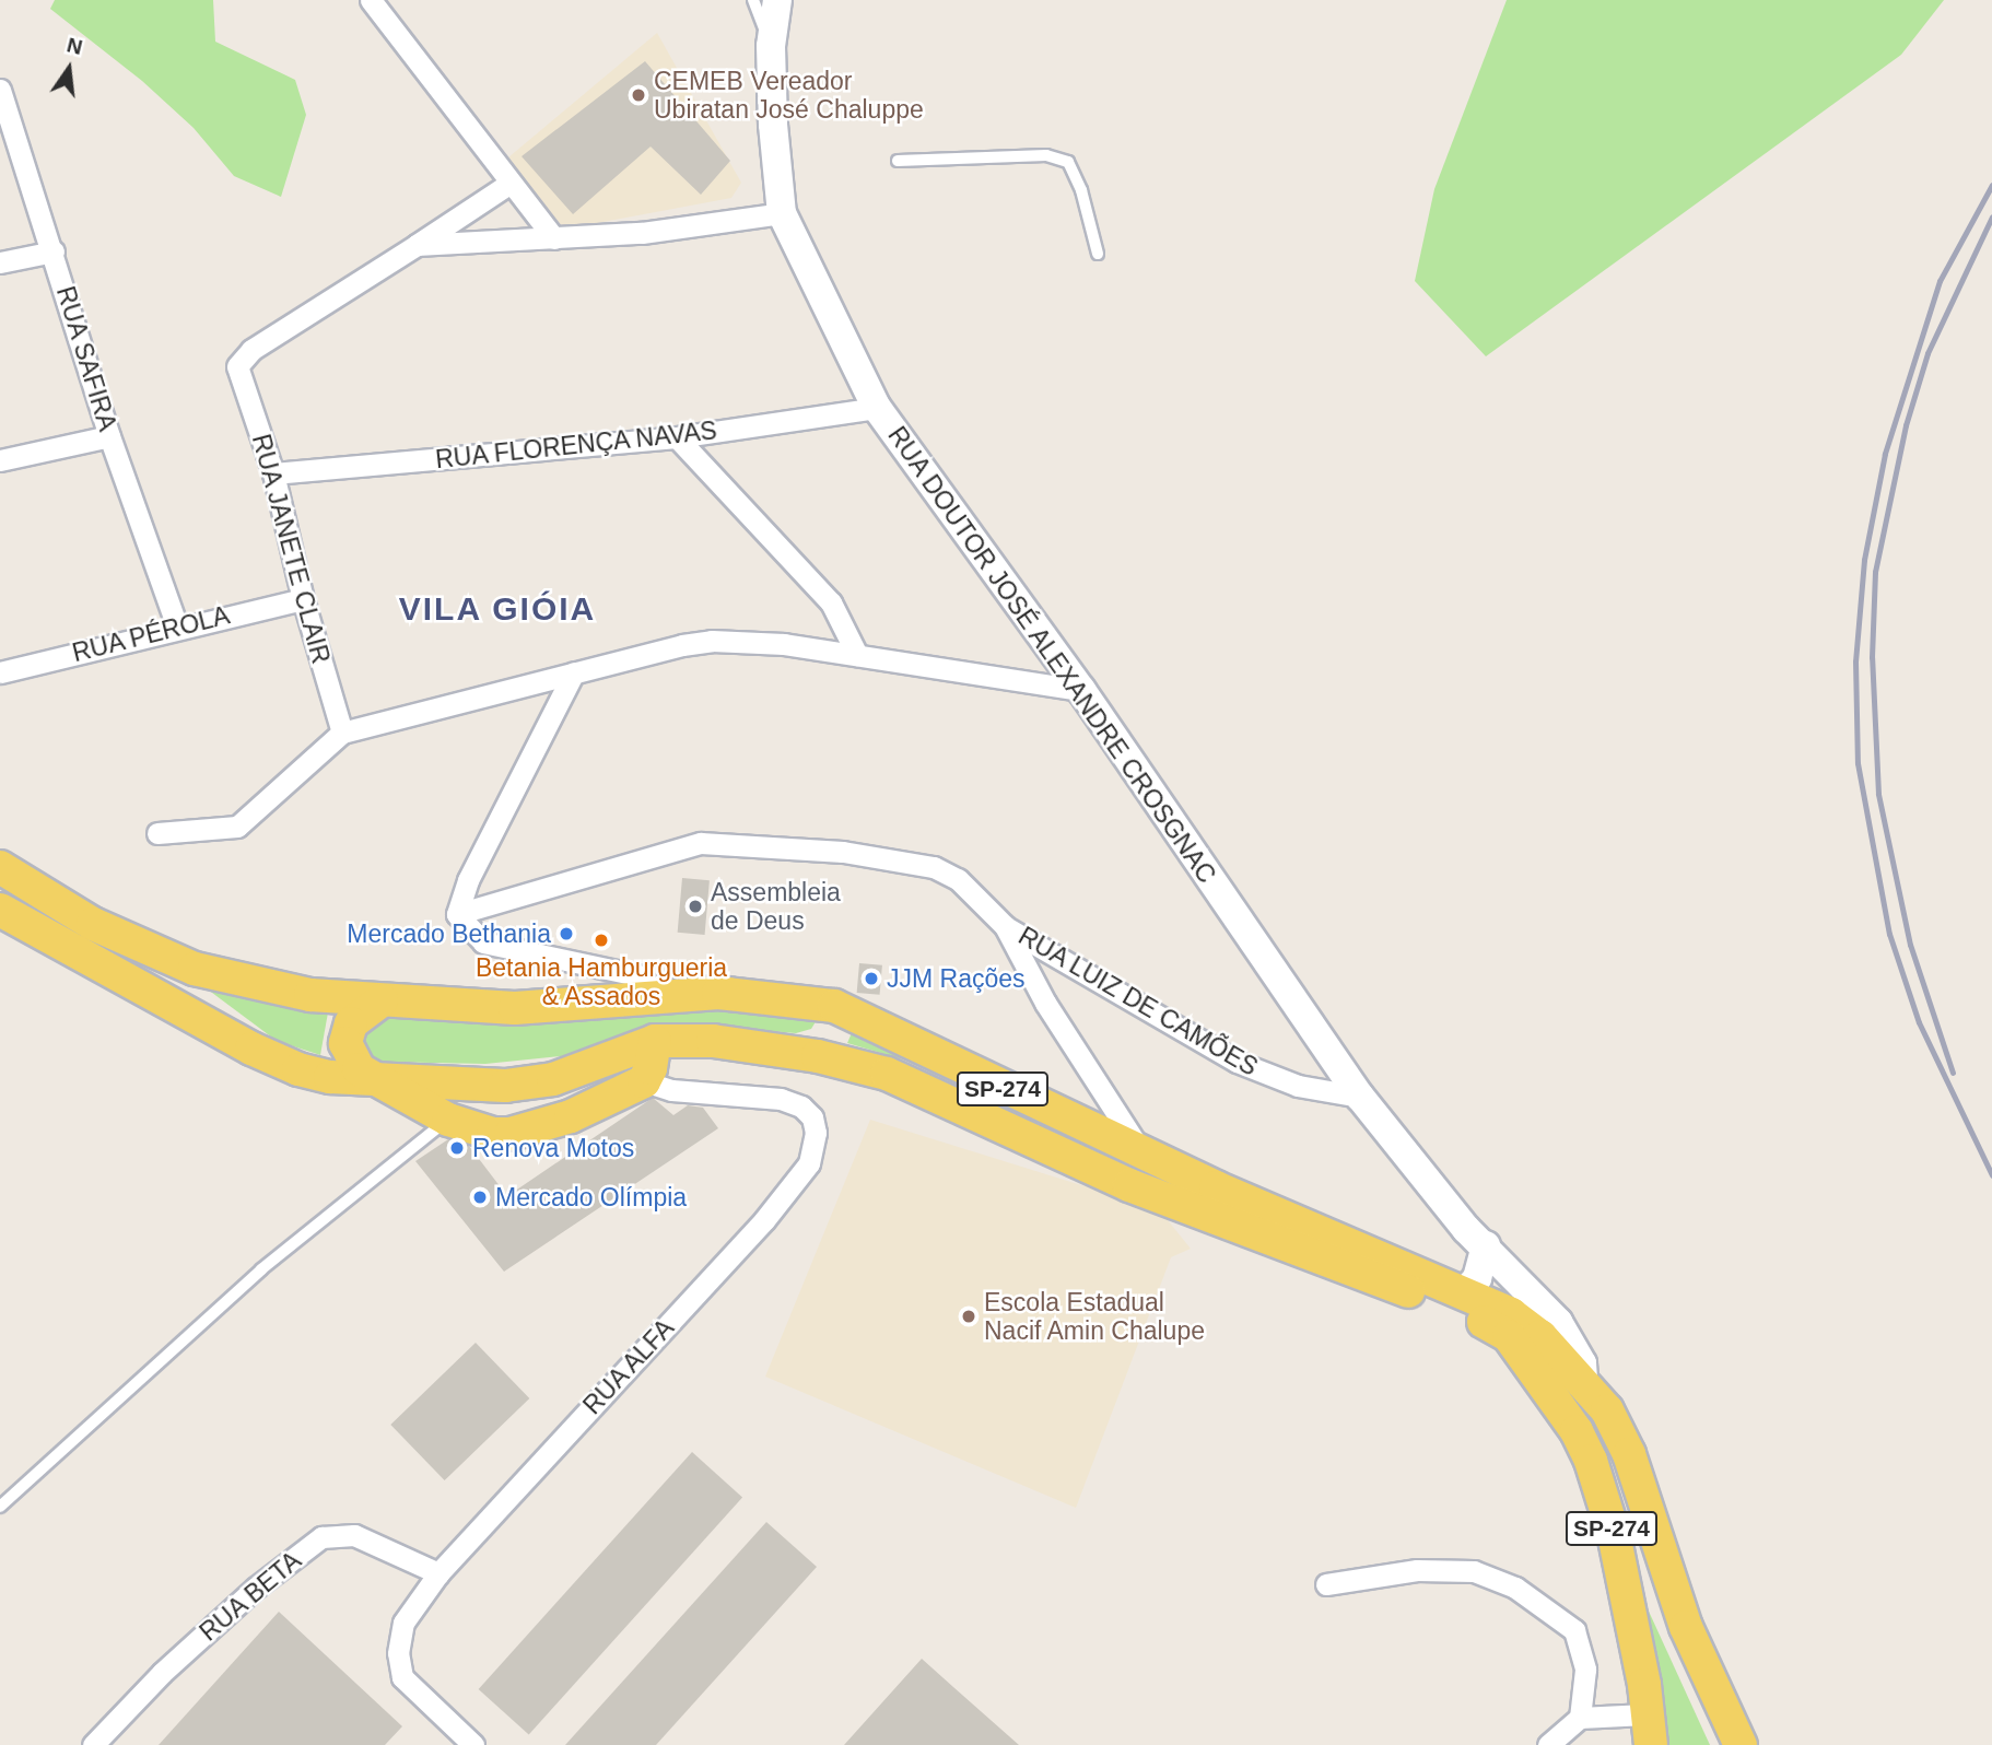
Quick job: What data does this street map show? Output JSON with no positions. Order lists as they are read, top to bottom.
{
  "streets": {
    "main road": ["RUA DOUTOR JOSÉ ALEXANDRE CROSGNAC", "SP-274"],
    "street": [
      "RUA SAFIRA",
      "RUA FLORENÇA NAVAS",
      "RUA JANETE CLAIR",
      "RUA PÉROLA",
      "RUA LUIZ DE CAMÕES",
      "RUA ALFA",
      "RUA BETA"
    ]
  },
  "crossings": [
    ["RUA SAFIRA", "RUA PÉROLA"],
    ["RUA FLORENÇA NAVAS", "RUA JANETE CLAIR"],
    ["RUA FLORENÇA NAVAS", "RUA DOUTOR JOSÉ ALEXANDRE CROSGNAC"],
    ["RUA JANETE CLAIR", "RUA PÉROLA"],
    ["RUA DOUTOR JOSÉ ALEXANDRE CROSGNAC", "RUA LUIZ DE CAMÕES"],
    ["RUA DOUTOR JOSÉ ALEXANDRE CROSGNAC", "SP-274"],
    ["RUA ALFA", "RUA BETA"]
  ],
  "districts": ["VILA GIÓIA"],
  "places": [
    "CEMEB Vereador Ubiratan José Chaluppe",
    "Assembleia de Deus",
    "Mercado Bethania",
    "Betania Hamburgueria & Assados",
    "JJM Rações",
    "Renova Motos",
    "Mercado Olímpia",
    "Escola Estadual Nacif Amin Chalupe"
  ],
  "north": "top"
}
